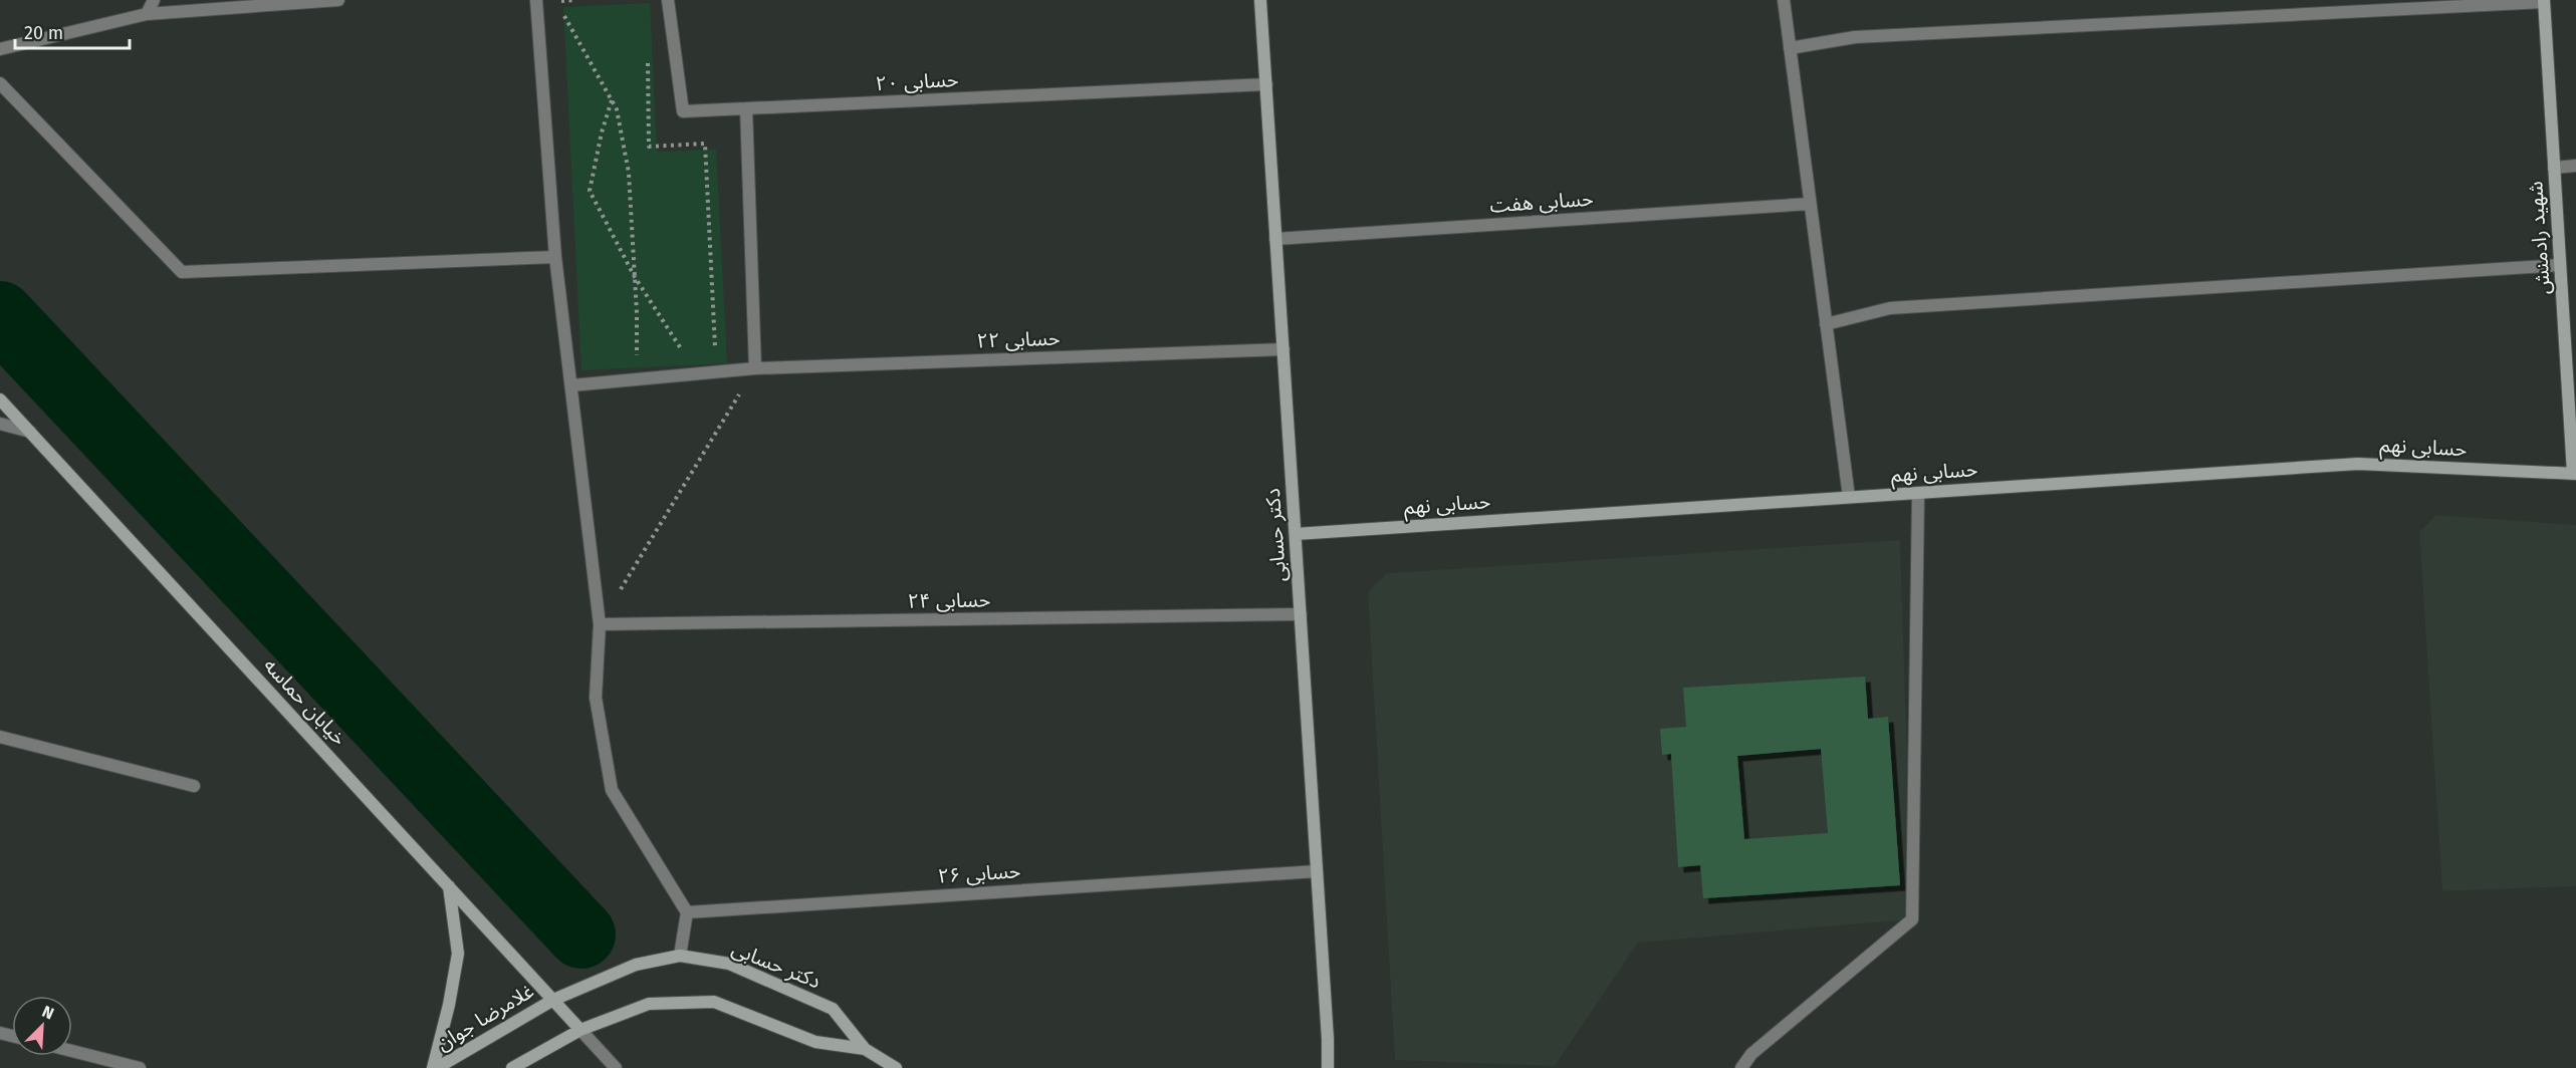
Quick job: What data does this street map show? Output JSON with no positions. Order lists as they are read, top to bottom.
{
  "streets": {
    "main road": [
      "شهید رادمنش",
      "حسابی نهم",
      "دکتر حسابی",
      "خیابان حماسه",
      "غلامرضا جوان"
    ],
    "street": [
      "حسابی ۲۰",
      "حسابی هفت",
      "حسابی ۲۲",
      "حسابی ۲۴",
      "حسابی ۲۶"
    ]
  },
  "crossings": [
    ["حسابی ۲۰", "دکتر حسابی"],
    ["حسابی هفت", "دکتر حسابی"],
    ["شهید رادمنش", "حسابی نهم"],
    ["حسابی ۲۲", "دکتر حسابی"],
    ["حسابی نهم", "دکتر حسابی"],
    ["دکتر حسابی", "حسابی ۲۴"],
    ["دکتر حسابی", "خیابان حماسه"],
    ["دکتر حسابی", "حسابی ۲۶"],
    ["دکتر حسابی", "غلامرضا جوان"],
    ["خیابان حماسه", "غلامرضا جوان"]
  ],
  "scale_bar": "20 m",
  "north": "top right"
}
